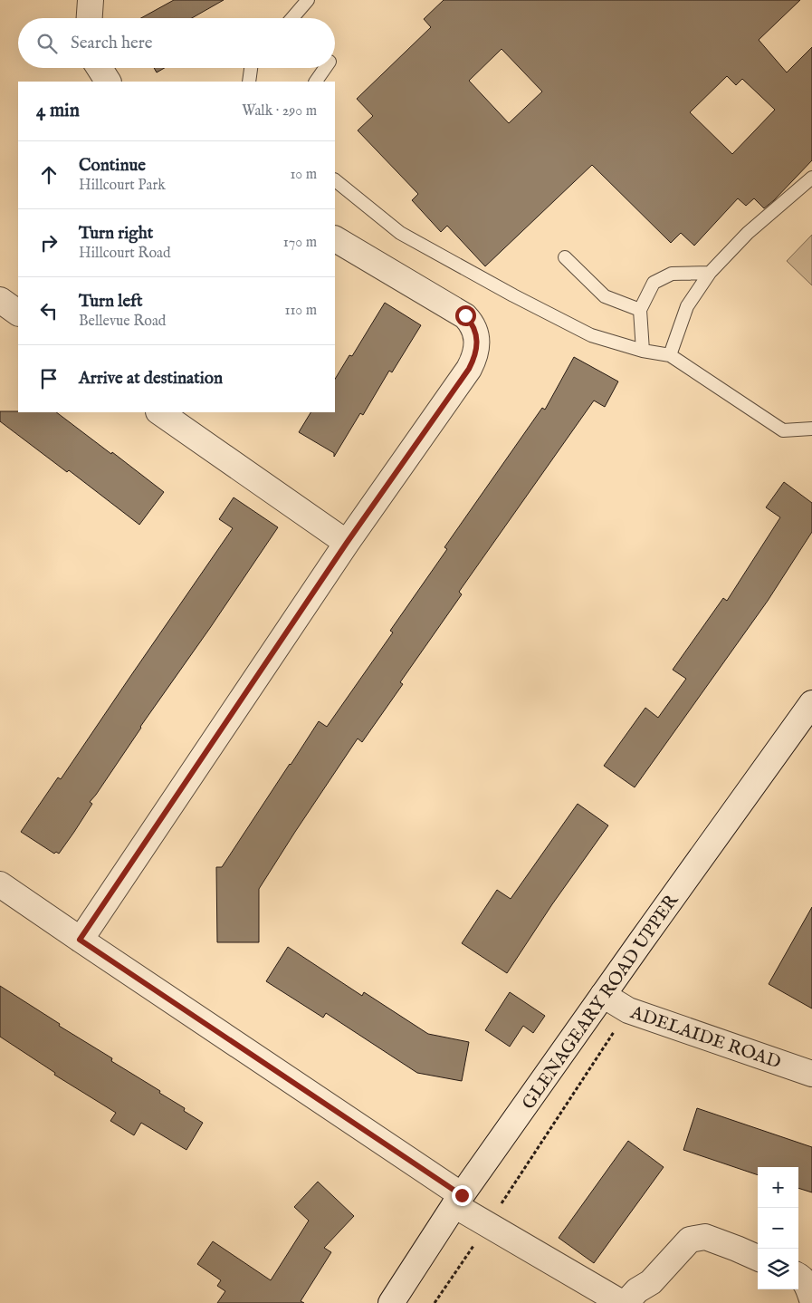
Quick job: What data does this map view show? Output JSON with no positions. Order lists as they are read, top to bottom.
{
  "streets": {
    "street": ["GLENAGEARY ROAD UPPER", "ADELAIDE ROAD"]
  },
  "crossings": [
    ["GLENAGEARY ROAD UPPER", "ADELAIDE ROAD"]
  ],
  "page": {
    "search": "Search here",
    "heading": ["4 min", "Walk · 290 m"],
    "list": [
      ["Continue", "Hillcourt Park", "10 m"],
      ["Turn right", "Hillcourt Road", "170 m"],
      ["Turn left", "Bellevue Road", "110 m"],
      "Arrive at destination"
    ],
    "map_buttons": ["+", "−"]
  }
}
